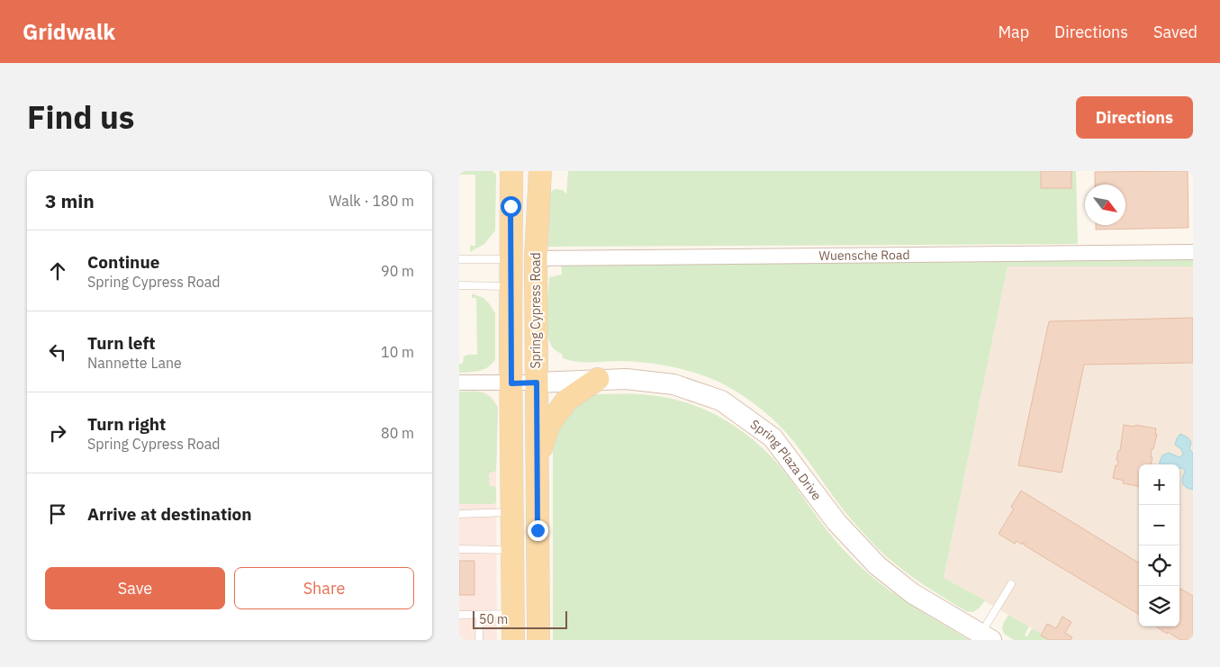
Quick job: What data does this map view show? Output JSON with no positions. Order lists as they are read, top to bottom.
{
  "streets": {
    "main road": ["Spring Cypress Road"],
    "street": ["Wuensche Road", "Spring Plaza Drive"]
  },
  "crossings": [
    ["Wuensche Road", "Spring Cypress Road"],
    ["Spring Cypress Road", "Spring Plaza Drive"]
  ],
  "scale_bar": "50 m",
  "north": "bottom right",
  "page": {
    "header": "Gridwalk",
    "nav": ["Map", "Directions", "Saved"],
    "title": "Find us",
    "buttons": [
      "Directions",
      ["Save", "Share"]
    ],
    "heading": ["3 min", "Walk · 180 m"],
    "list": [
      ["Continue", "Spring Cypress Road", "90 m"],
      ["Turn left", "Nannette Lane", "10 m"],
      ["Turn right", "Spring Cypress Road", "80 m"],
      "Arrive at destination"
    ],
    "map_buttons": ["+", "−"],
    "scale": "50 m"
  }
}
